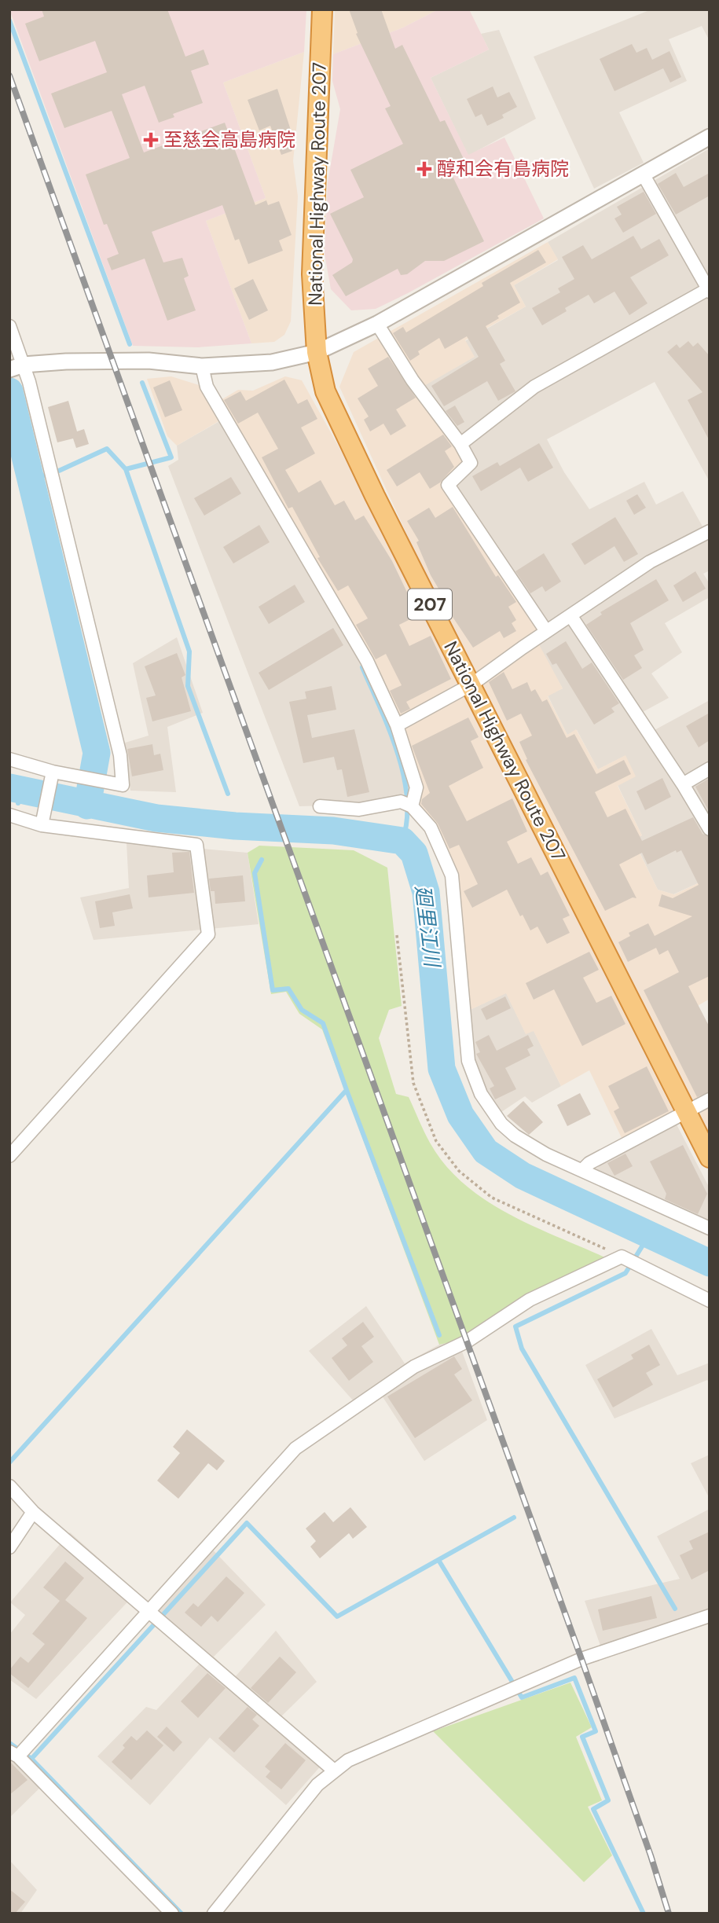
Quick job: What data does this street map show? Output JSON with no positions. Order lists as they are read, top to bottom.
{
  "streets": {
    "highway": ["National Highway Route 207", "207"]
  },
  "water": ["廻里江川"],
  "places": {
    "health": ["至慈会高島病院", "醇和会有島病院"]
  }
}
